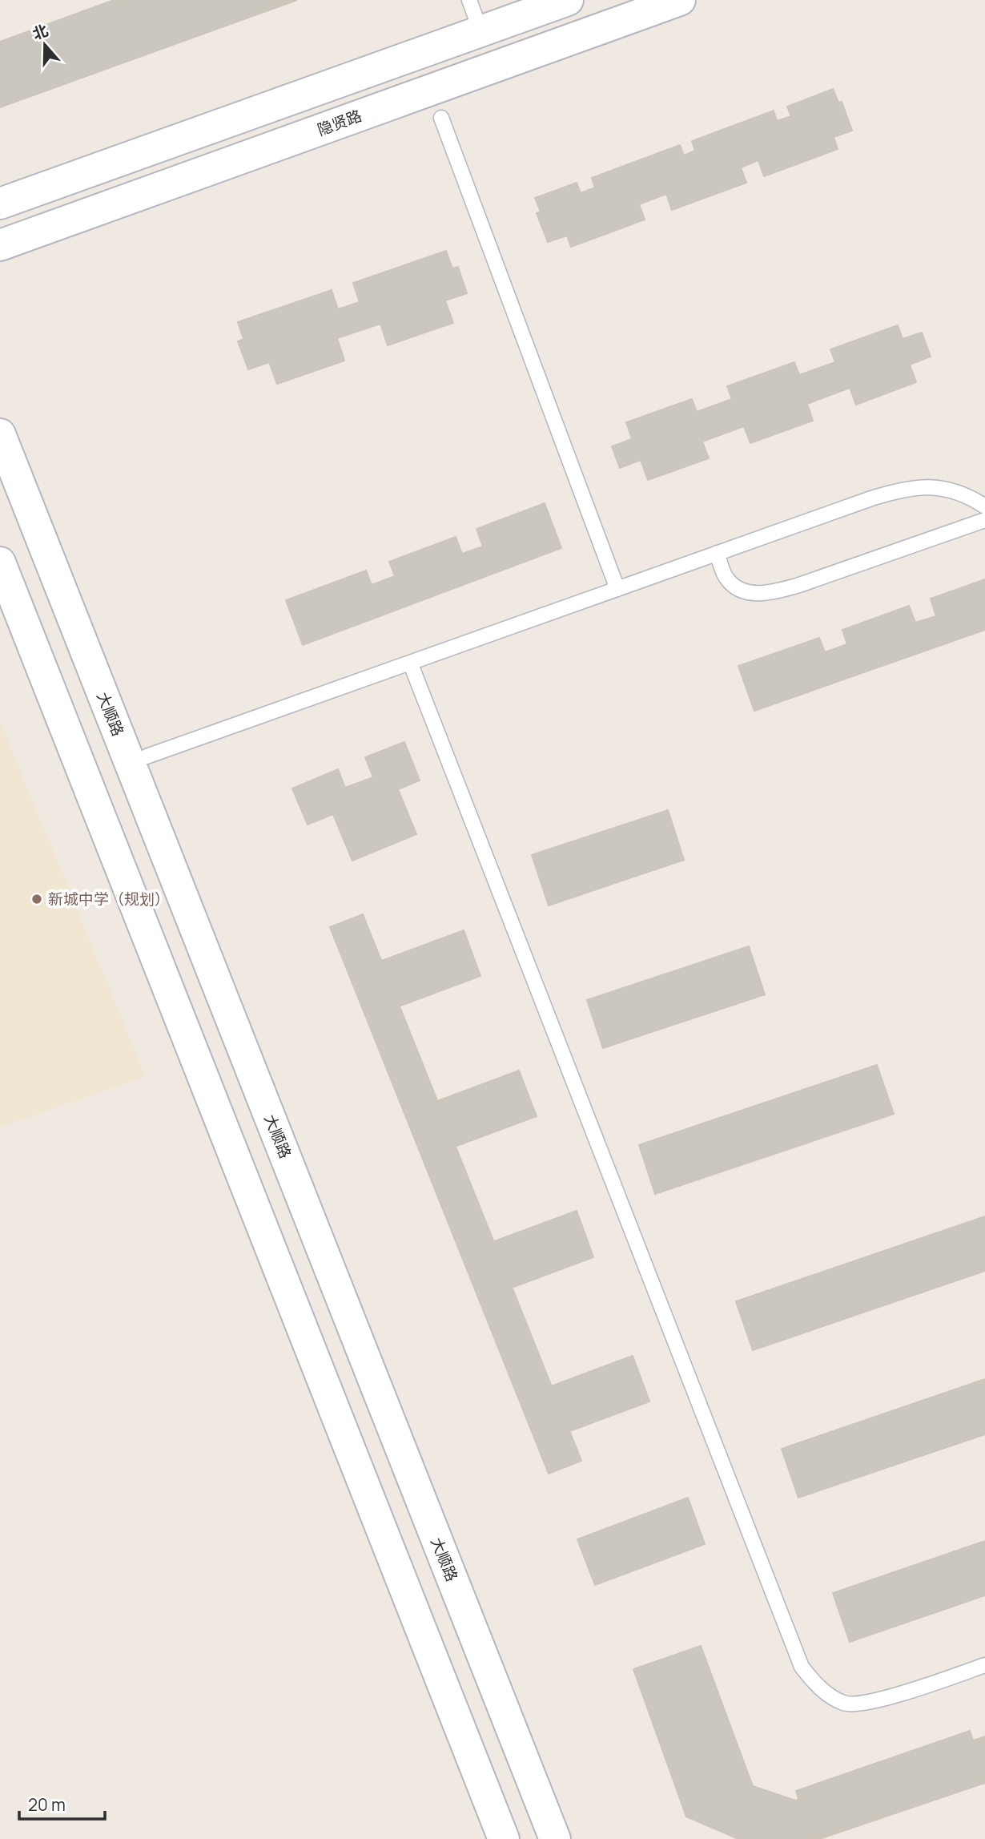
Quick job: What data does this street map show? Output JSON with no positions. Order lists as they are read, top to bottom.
{
  "streets": {
    "street": ["隐贤路", "大顺路"]
  },
  "places": ["新城中学（规划）"],
  "scale_bar": "20 m",
  "north": "top"
}
